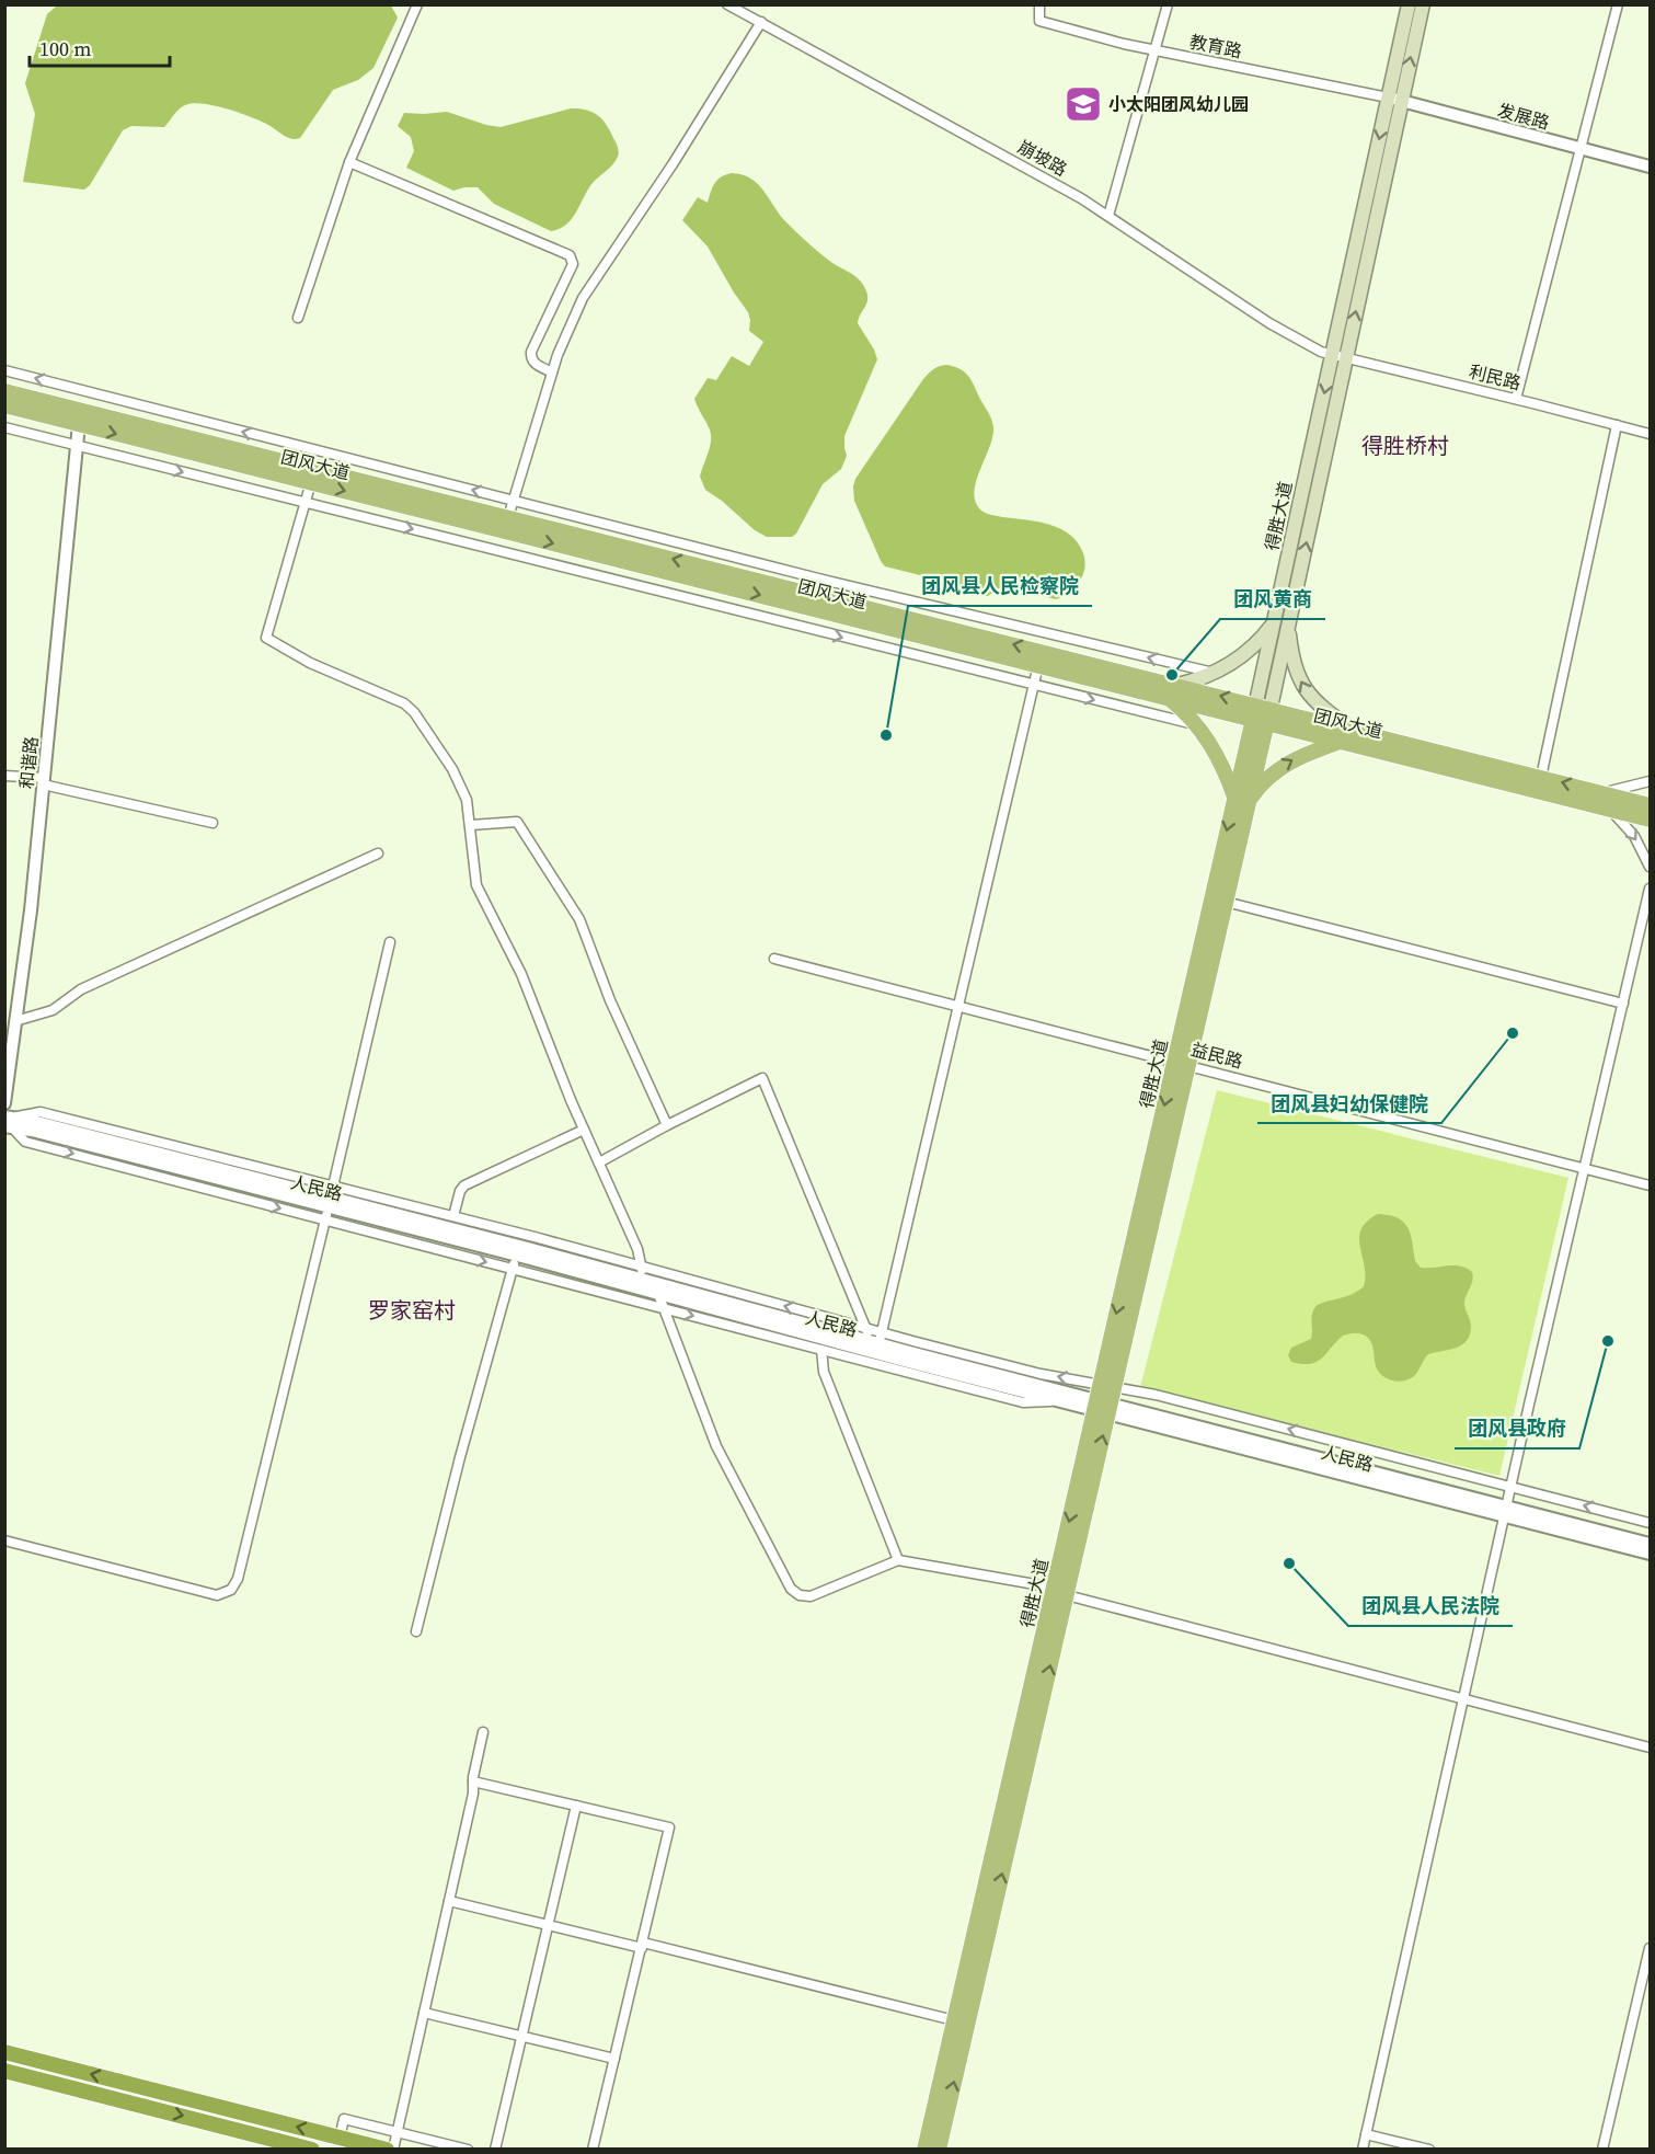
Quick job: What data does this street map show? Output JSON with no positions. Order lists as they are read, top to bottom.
{
  "streets": {
    "main road": ["团风大道", "得胜大道"],
    "street": [
      "教育路",
      "发展路",
      "崩坡路",
      "利民路",
      "和谐路",
      "益民路",
      "人民路"
    ]
  },
  "crossings": [
    ["教育路", "发展路"],
    ["教育路", "得胜大道"],
    ["发展路", "得胜大道"],
    ["崩坡路", "利民路"],
    ["崩坡路", "得胜大道"],
    ["利民路", "得胜大道"],
    ["团风大道", "得胜大道"],
    ["团风大道", "和谐路"],
    ["得胜大道", "益民路"],
    ["得胜大道", "人民路"]
  ],
  "districts": ["得胜桥村", "罗家窑村"],
  "places": {
    "school or university": ["小太阳团风幼儿园"],
    "other": [
      "团风黄商",
      "团风县人民检察院",
      "团风县妇幼保健院",
      "团风县政府",
      "团风县人民法院"
    ]
  },
  "scale_bar": "100 m"
}
